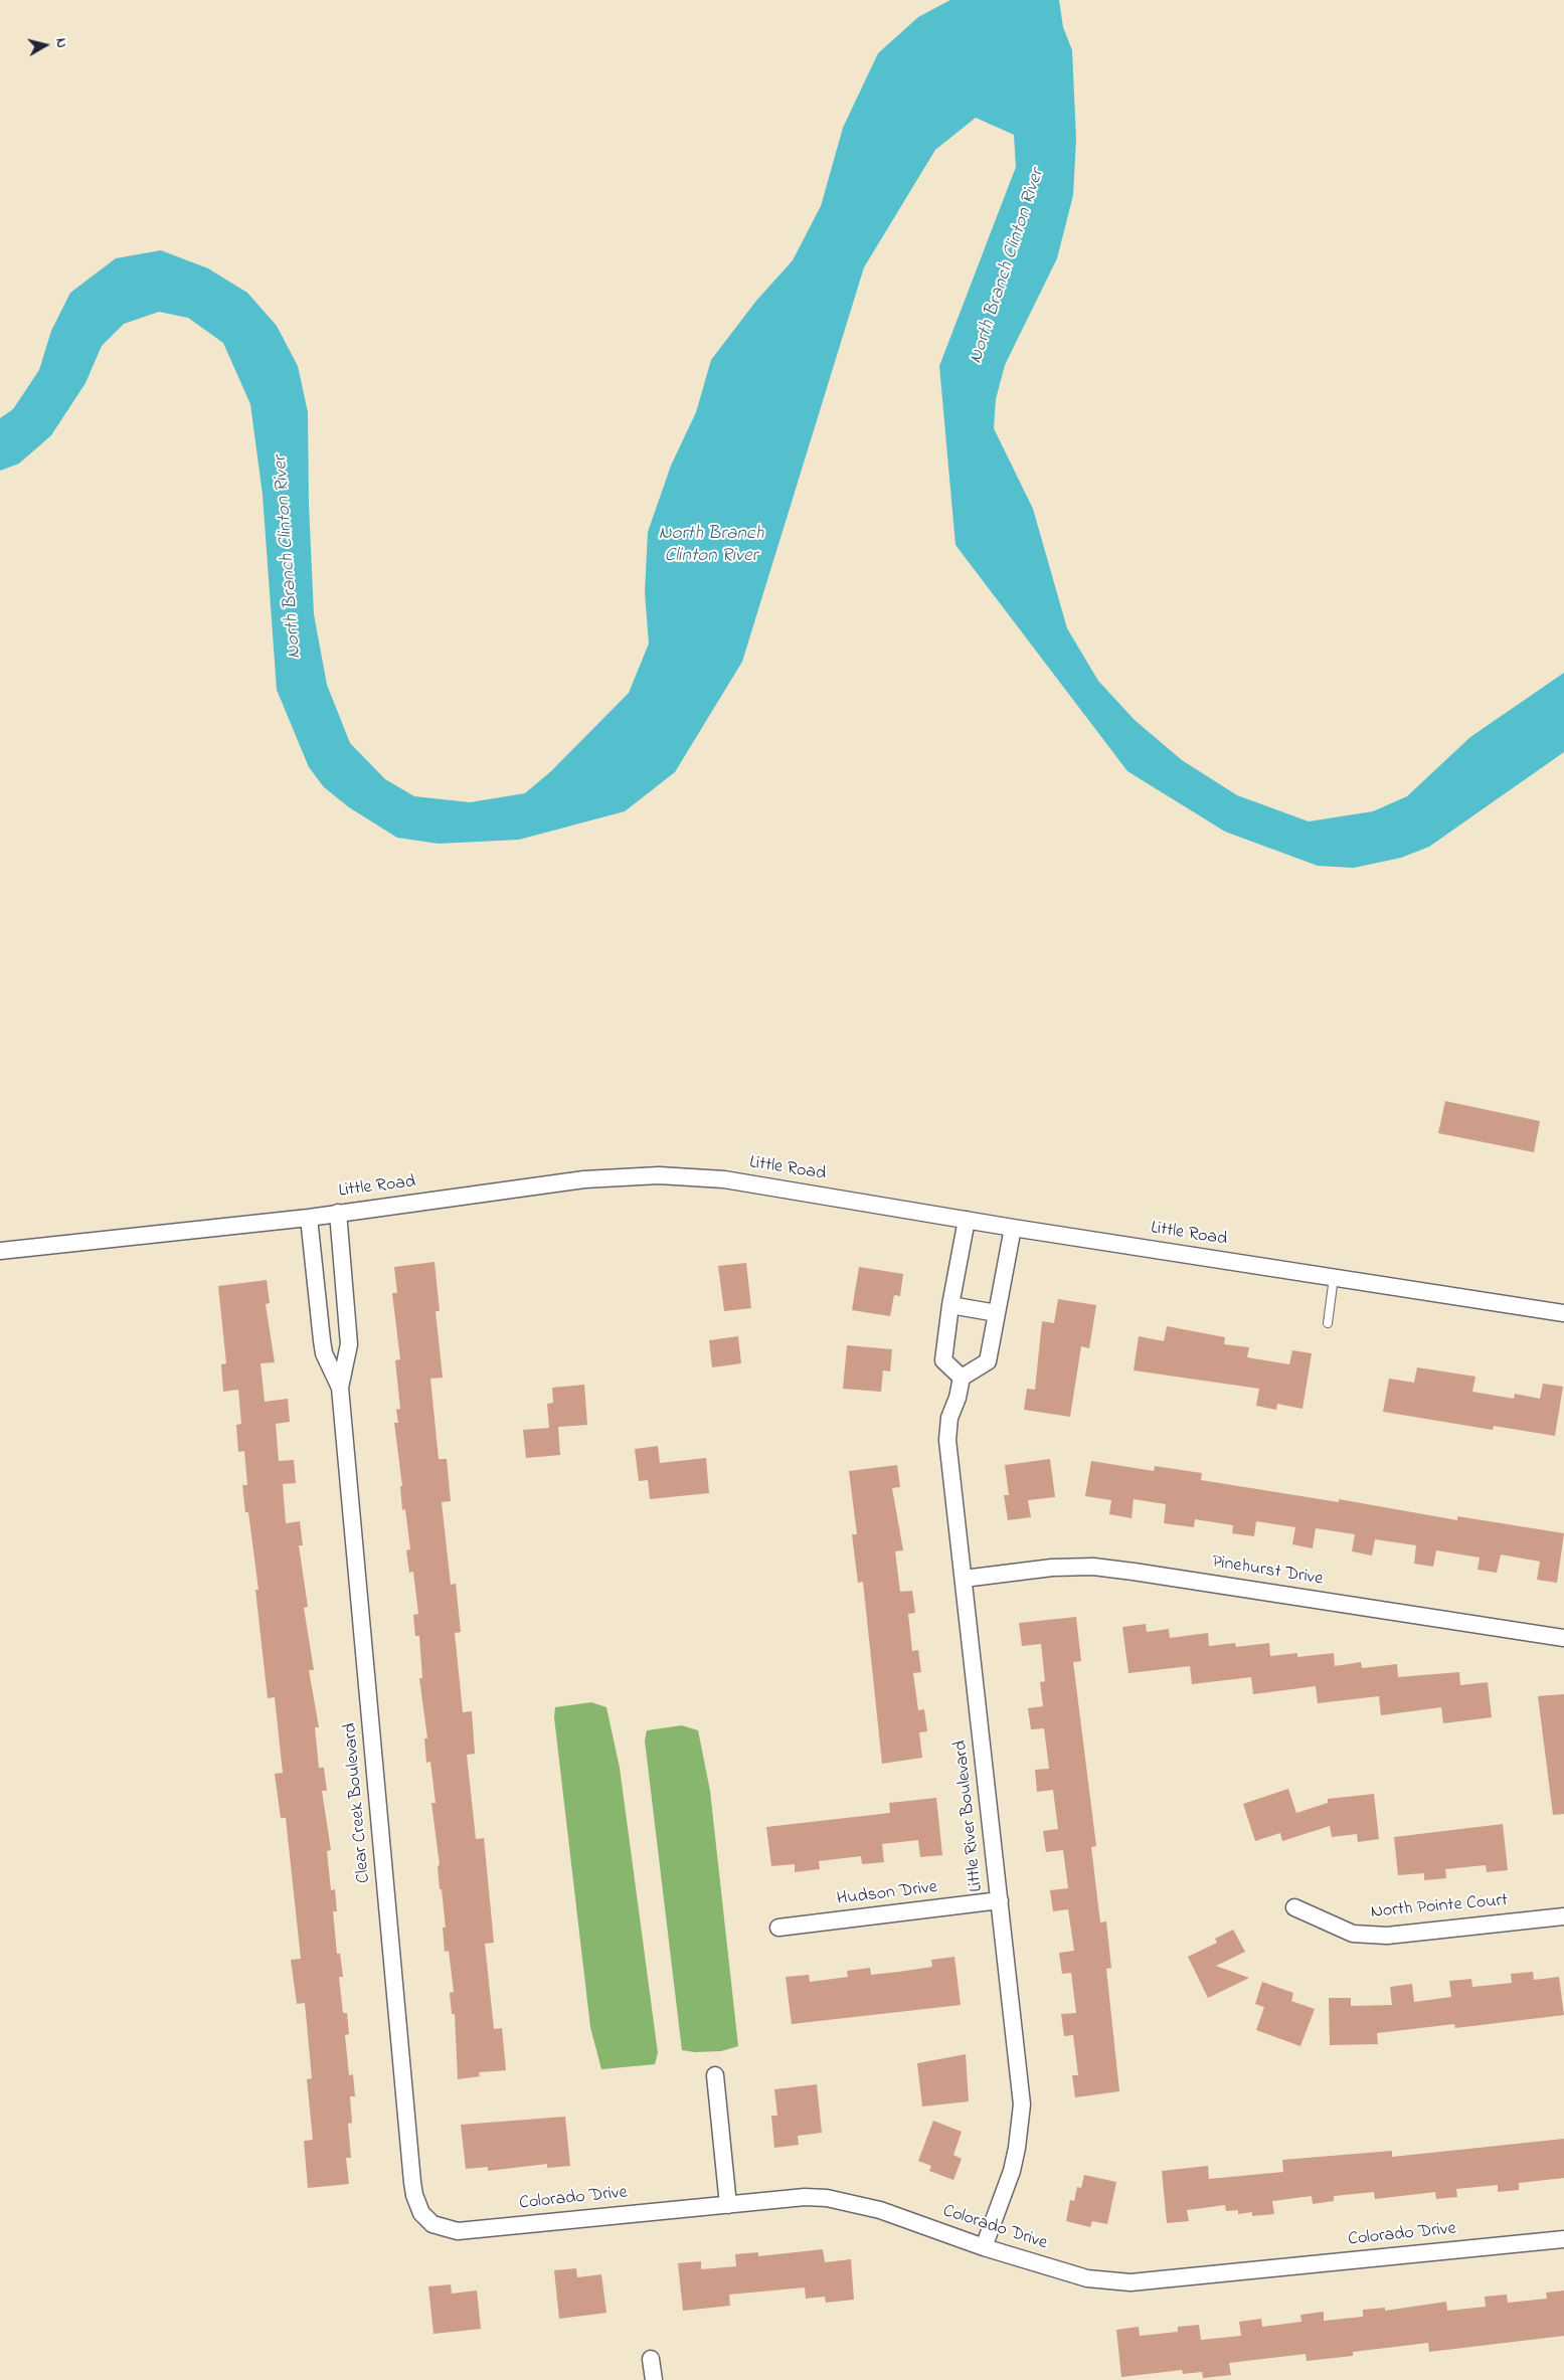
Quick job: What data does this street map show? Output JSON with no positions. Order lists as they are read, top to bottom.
{
  "streets": {
    "street": [
      "Little Road",
      "Pinehurst Drive",
      "Clear Creek Boulevard",
      "Little River Boulevard",
      "Hudson Drive",
      "North Pointe Court",
      "Colorado Drive"
    ]
  },
  "crossings": [
    ["Little Road", "Clear Creek Boulevard"],
    ["Pinehurst Drive", "Little River Boulevard"],
    ["Clear Creek Boulevard", "Colorado Drive"],
    ["Little River Boulevard", "Hudson Drive"],
    ["Little River Boulevard", "Colorado Drive"]
  ],
  "water": ["North Branch Clinton River"],
  "north": "right"
}
